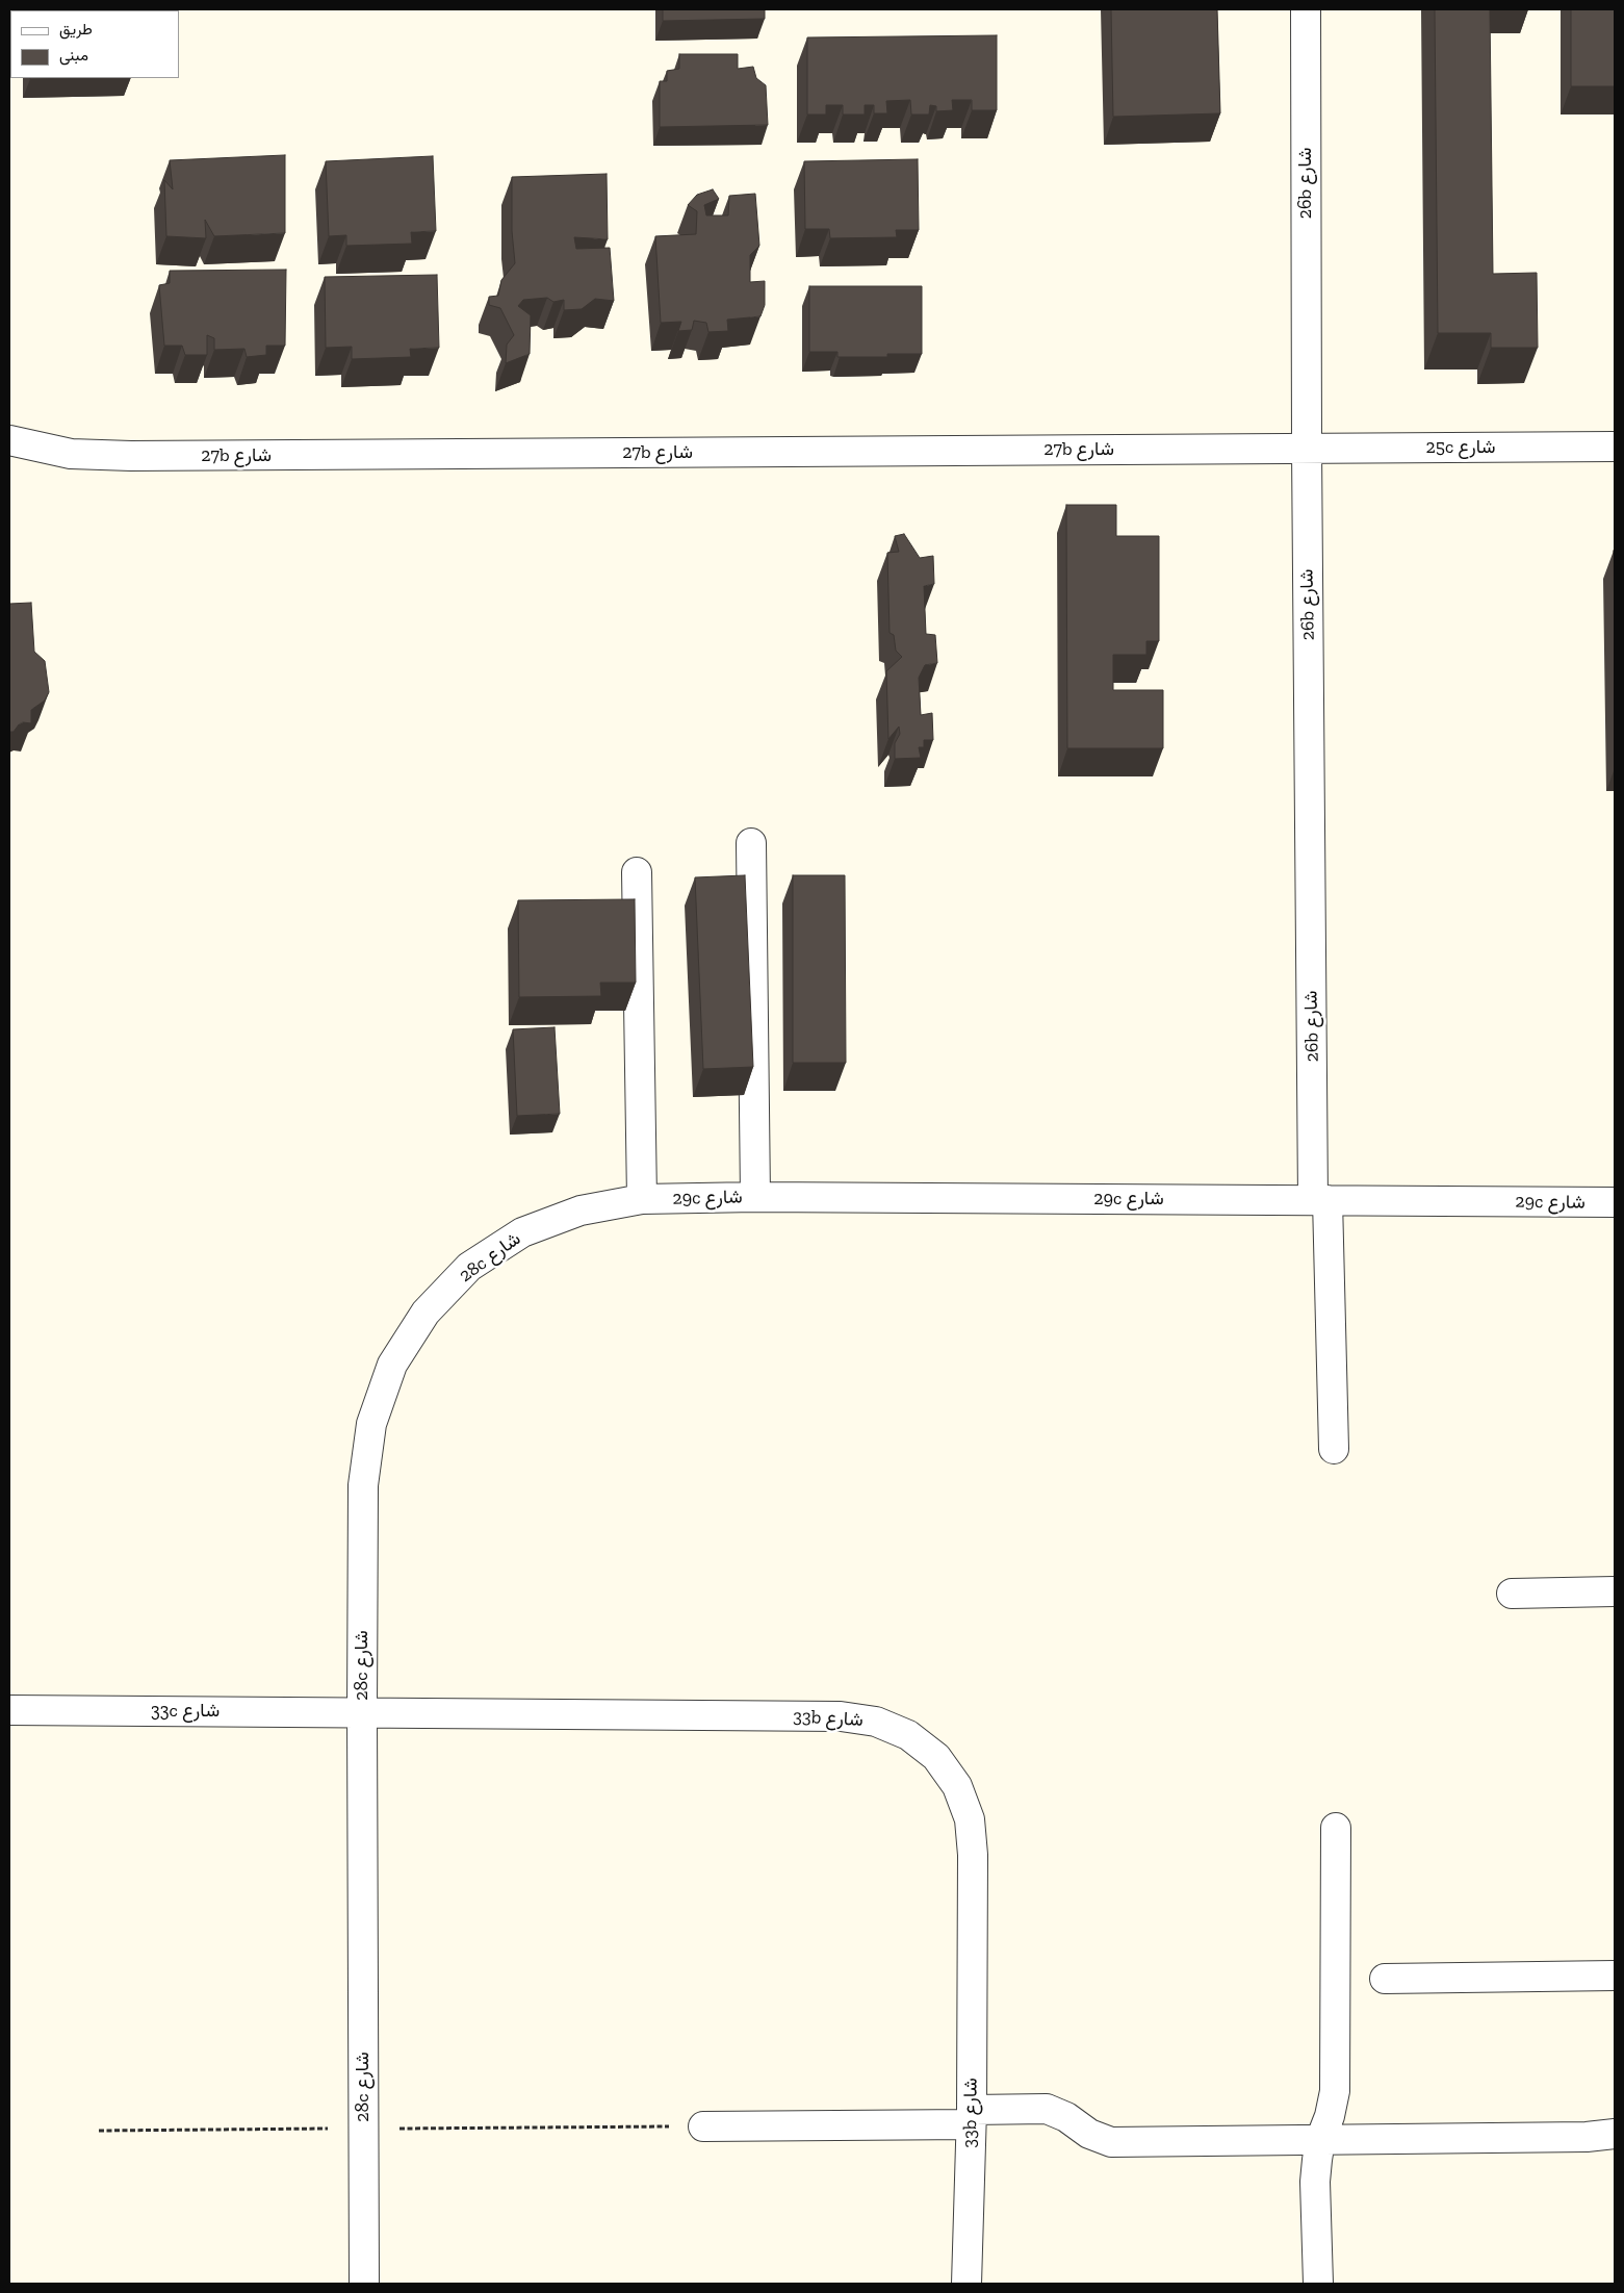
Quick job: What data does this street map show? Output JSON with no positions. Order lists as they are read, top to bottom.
{
  "streets": {
    "street": [
      "26b شارع",
      "25c شارع",
      "27b شارع",
      "29c شارع",
      "28c شارع",
      "33c شارع",
      "33b شارع"
    ]
  },
  "crossings": [
    ["26b شارع", "25c شارع"],
    ["26b شارع", "27b شارع"],
    ["26b شارع", "29c شارع"],
    ["25c شارع", "27b شارع"],
    ["29c شارع", "28c شارع"],
    ["28c شارع", "33c شارع"],
    ["28c شارع", "33b شارع"],
    ["33c شارع", "33b شارع"]
  ],
  "legend": ["طريق", "مبنى"]
}
